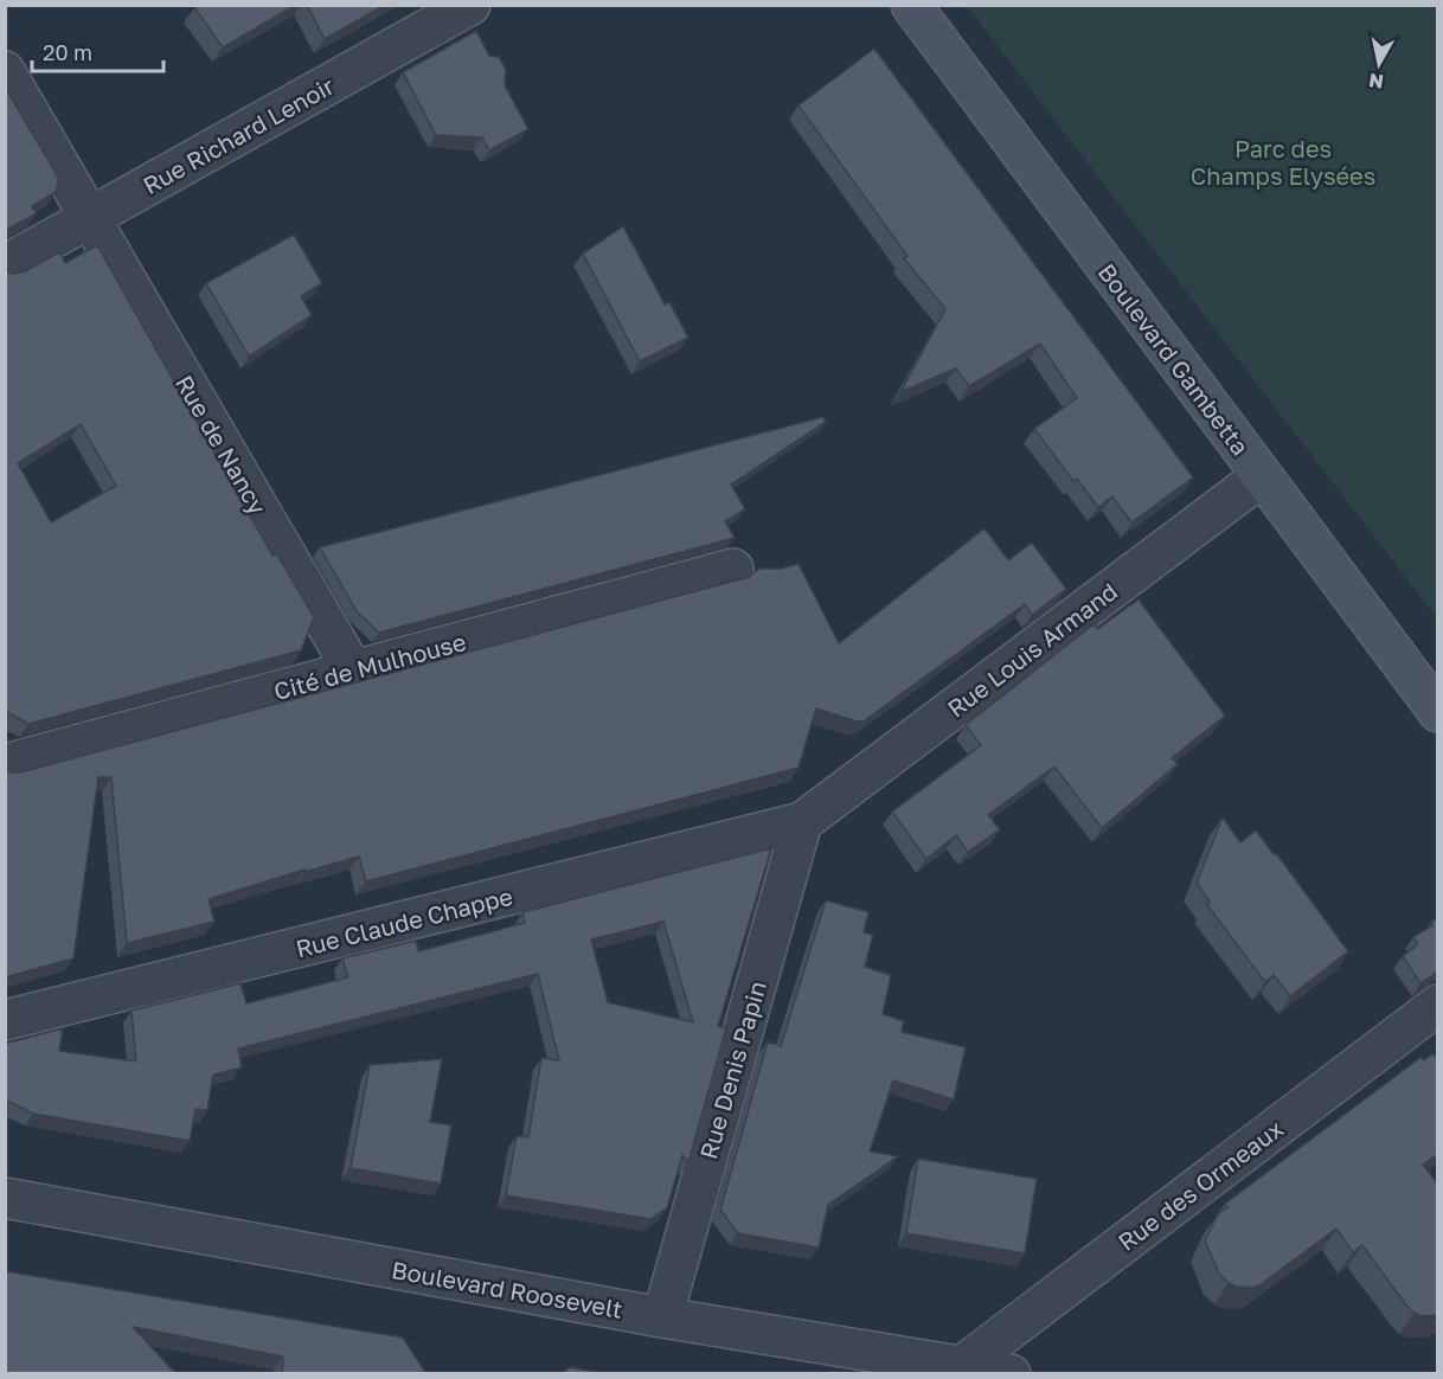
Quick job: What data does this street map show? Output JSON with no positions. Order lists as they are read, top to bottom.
{
  "streets": {
    "main road": ["Boulevard Gambetta"],
    "street": [
      "Rue Richard Lenoir",
      "Rue de Nancy",
      "Rue Louis Armand",
      "Cité de Mulhouse",
      "Rue Claude Chappe",
      "Rue Denis Papin",
      "Rue des Ormeaux",
      "Boulevard Roosevelt"
    ]
  },
  "crossings": [
    ["Rue Richard Lenoir", "Rue de Nancy"],
    ["Boulevard Gambetta", "Rue Louis Armand"],
    ["Rue de Nancy", "Cité de Mulhouse"],
    ["Rue Louis Armand", "Rue Claude Chappe"],
    ["Rue Louis Armand", "Rue Denis Papin"],
    ["Rue Claude Chappe", "Rue Denis Papin"],
    ["Rue Denis Papin", "Boulevard Roosevelt"],
    ["Rue des Ormeaux", "Boulevard Roosevelt"]
  ],
  "parks": ["Parc des Champs Elysées"],
  "scale_bar": "20 m",
  "north": "bottom"
}
